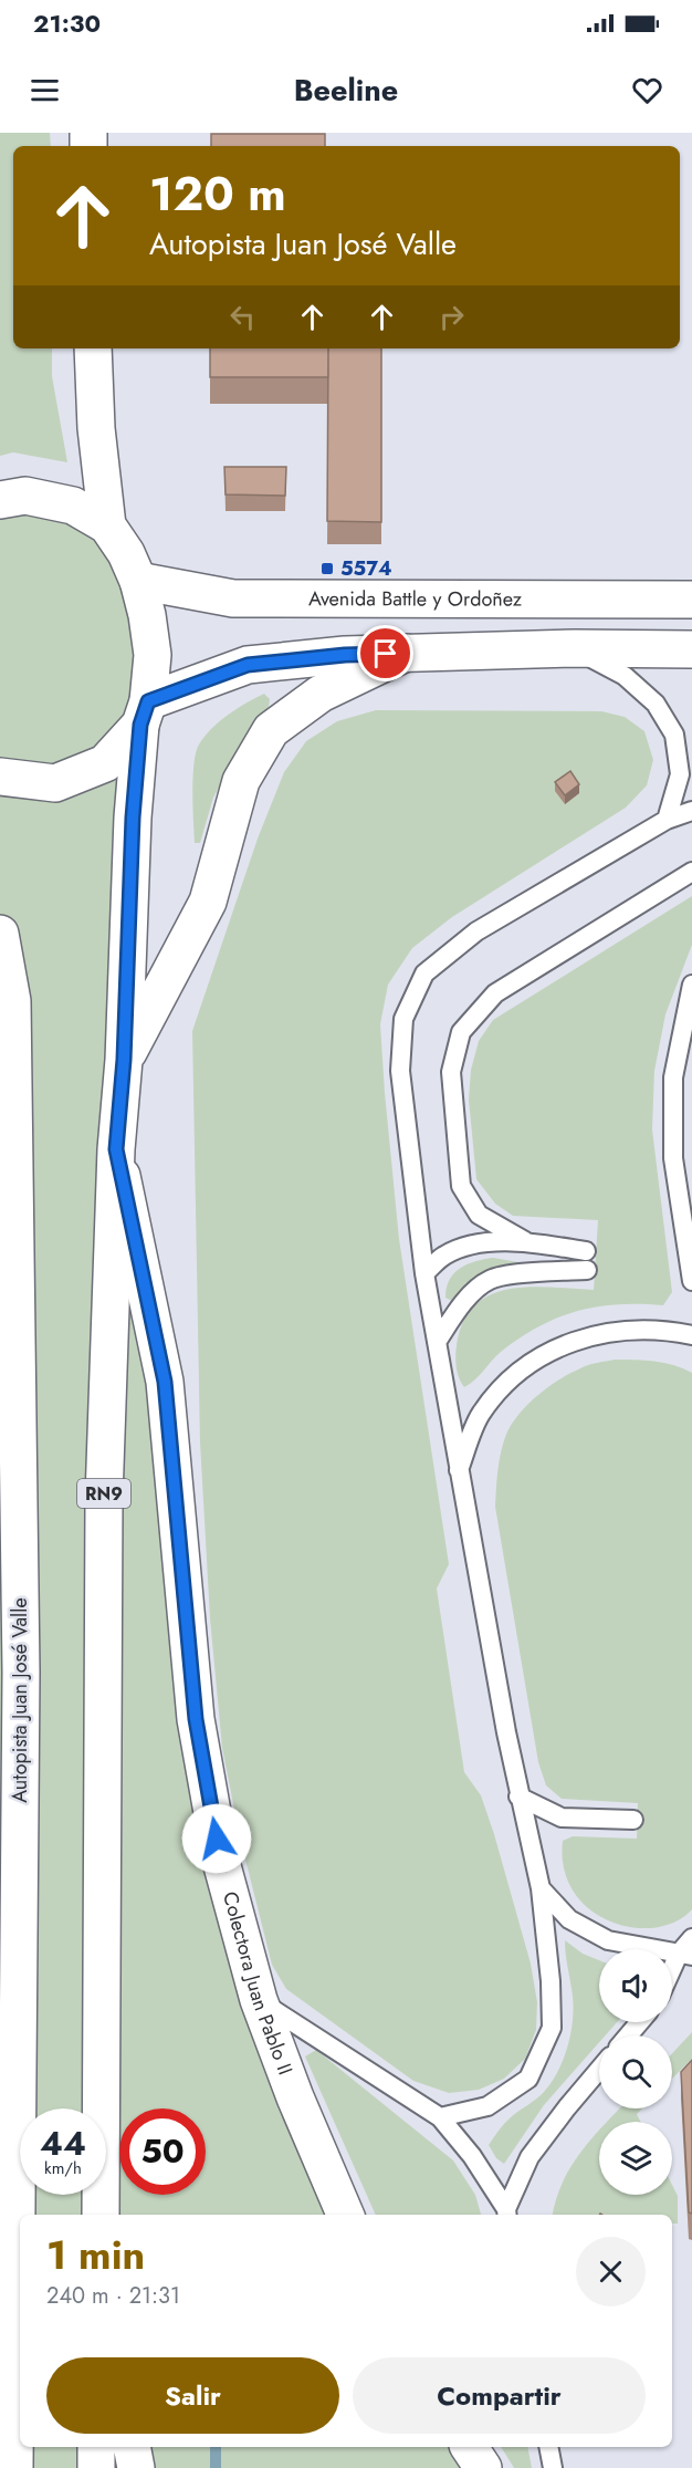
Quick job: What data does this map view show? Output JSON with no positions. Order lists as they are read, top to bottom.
{
  "streets": {
    "main road": [
      "Avenida Battle y Ordoñez",
      "RN9",
      "Autopista Juan José Valle",
      "Colectora Juan Pablo II"
    ]
  },
  "crossings": [
    ["RN9", "Colectora Juan Pablo II"]
  ],
  "places": {
    "transit": ["5574"]
  },
  "page": {
    "status": "21:30",
    "header": "Beeline",
    "turn": ["120 m", "Autopista Juan José Valle"],
    "speed": "44 km/h",
    "limit": "50",
    "heading": ["1 min", "240 m · 21:31"],
    "buttons": ["Salir", "Compartir"]
  }
}
